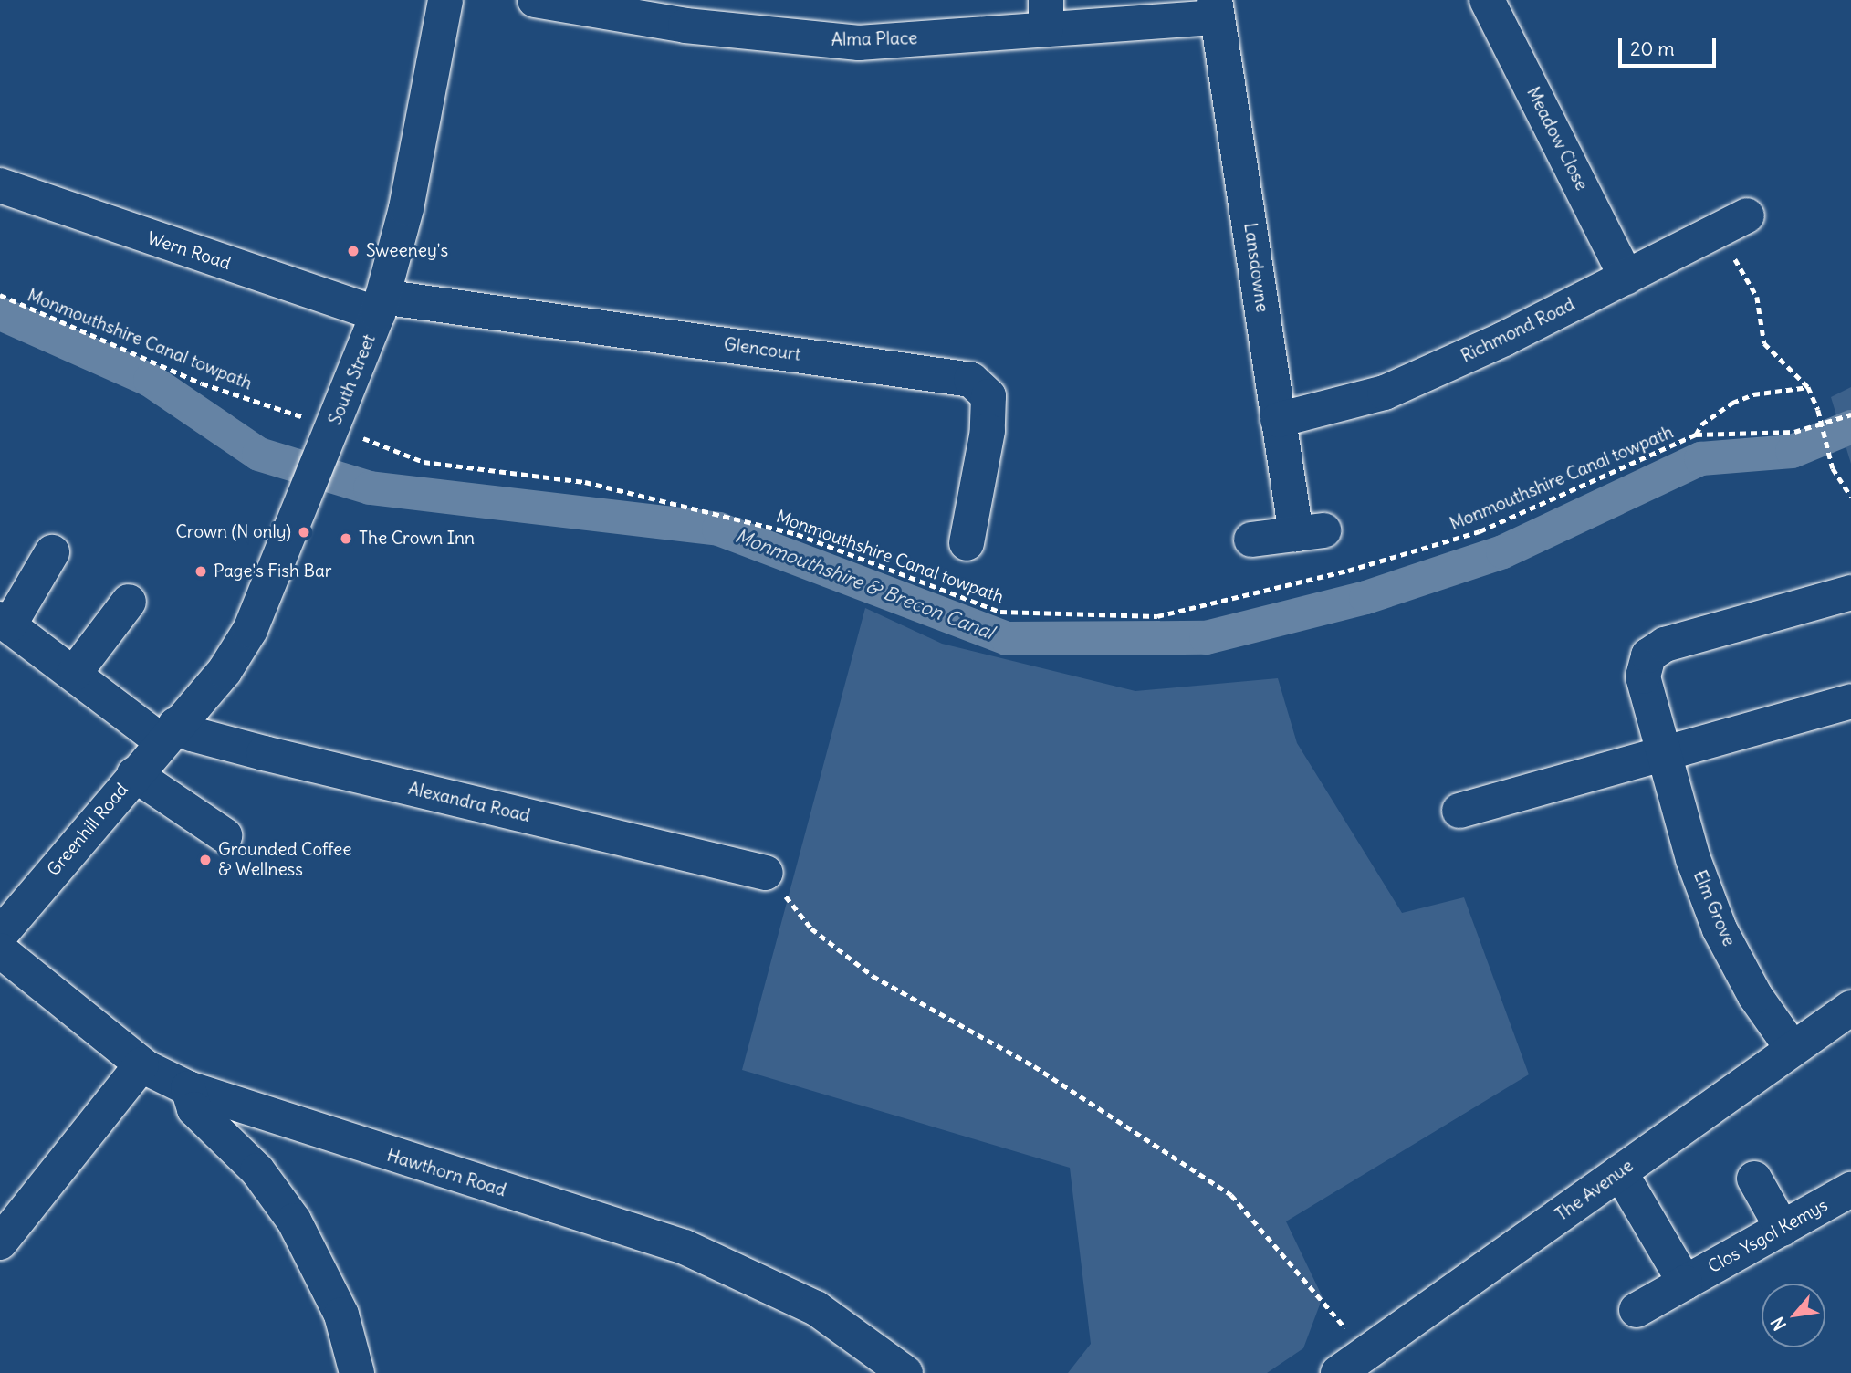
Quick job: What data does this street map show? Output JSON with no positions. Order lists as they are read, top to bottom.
{
  "streets": {
    "street": [
      "Alma Place",
      "Meadow Close",
      "Wern Road",
      "Lansdowne",
      "Richmond Road",
      "Glencourt",
      "South Street",
      "Alexandra Road",
      "Greenhill Road",
      "Elm Grove",
      "Hawthorn Road",
      "The Avenue",
      "Clos Ysgol Kemys"
    ],
    "path": ["Monmouthshire Canal towpath"]
  },
  "crossings": [
    ["Alma Place", "Lansdowne"],
    ["Meadow Close", "Richmond Road"],
    ["Wern Road", "Glencourt"],
    ["Wern Road", "South Street"],
    ["Lansdowne", "Richmond Road"],
    ["Monmouthshire Canal towpath", "South Street"],
    ["Glencourt", "South Street"],
    ["South Street", "Alexandra Road"],
    ["South Street", "Greenhill Road"],
    ["Alexandra Road", "Greenhill Road"],
    ["Elm Grove", "The Avenue"]
  ],
  "water": ["Monmouthshire & Brecon Canal"],
  "places": [
    "Sweeney's",
    "Crown (N only)",
    "The Crown Inn",
    "Page's Fish Bar",
    "Grounded Coffee & Wellness"
  ],
  "scale_bar": "20 m",
  "north": "bottom left"
}
